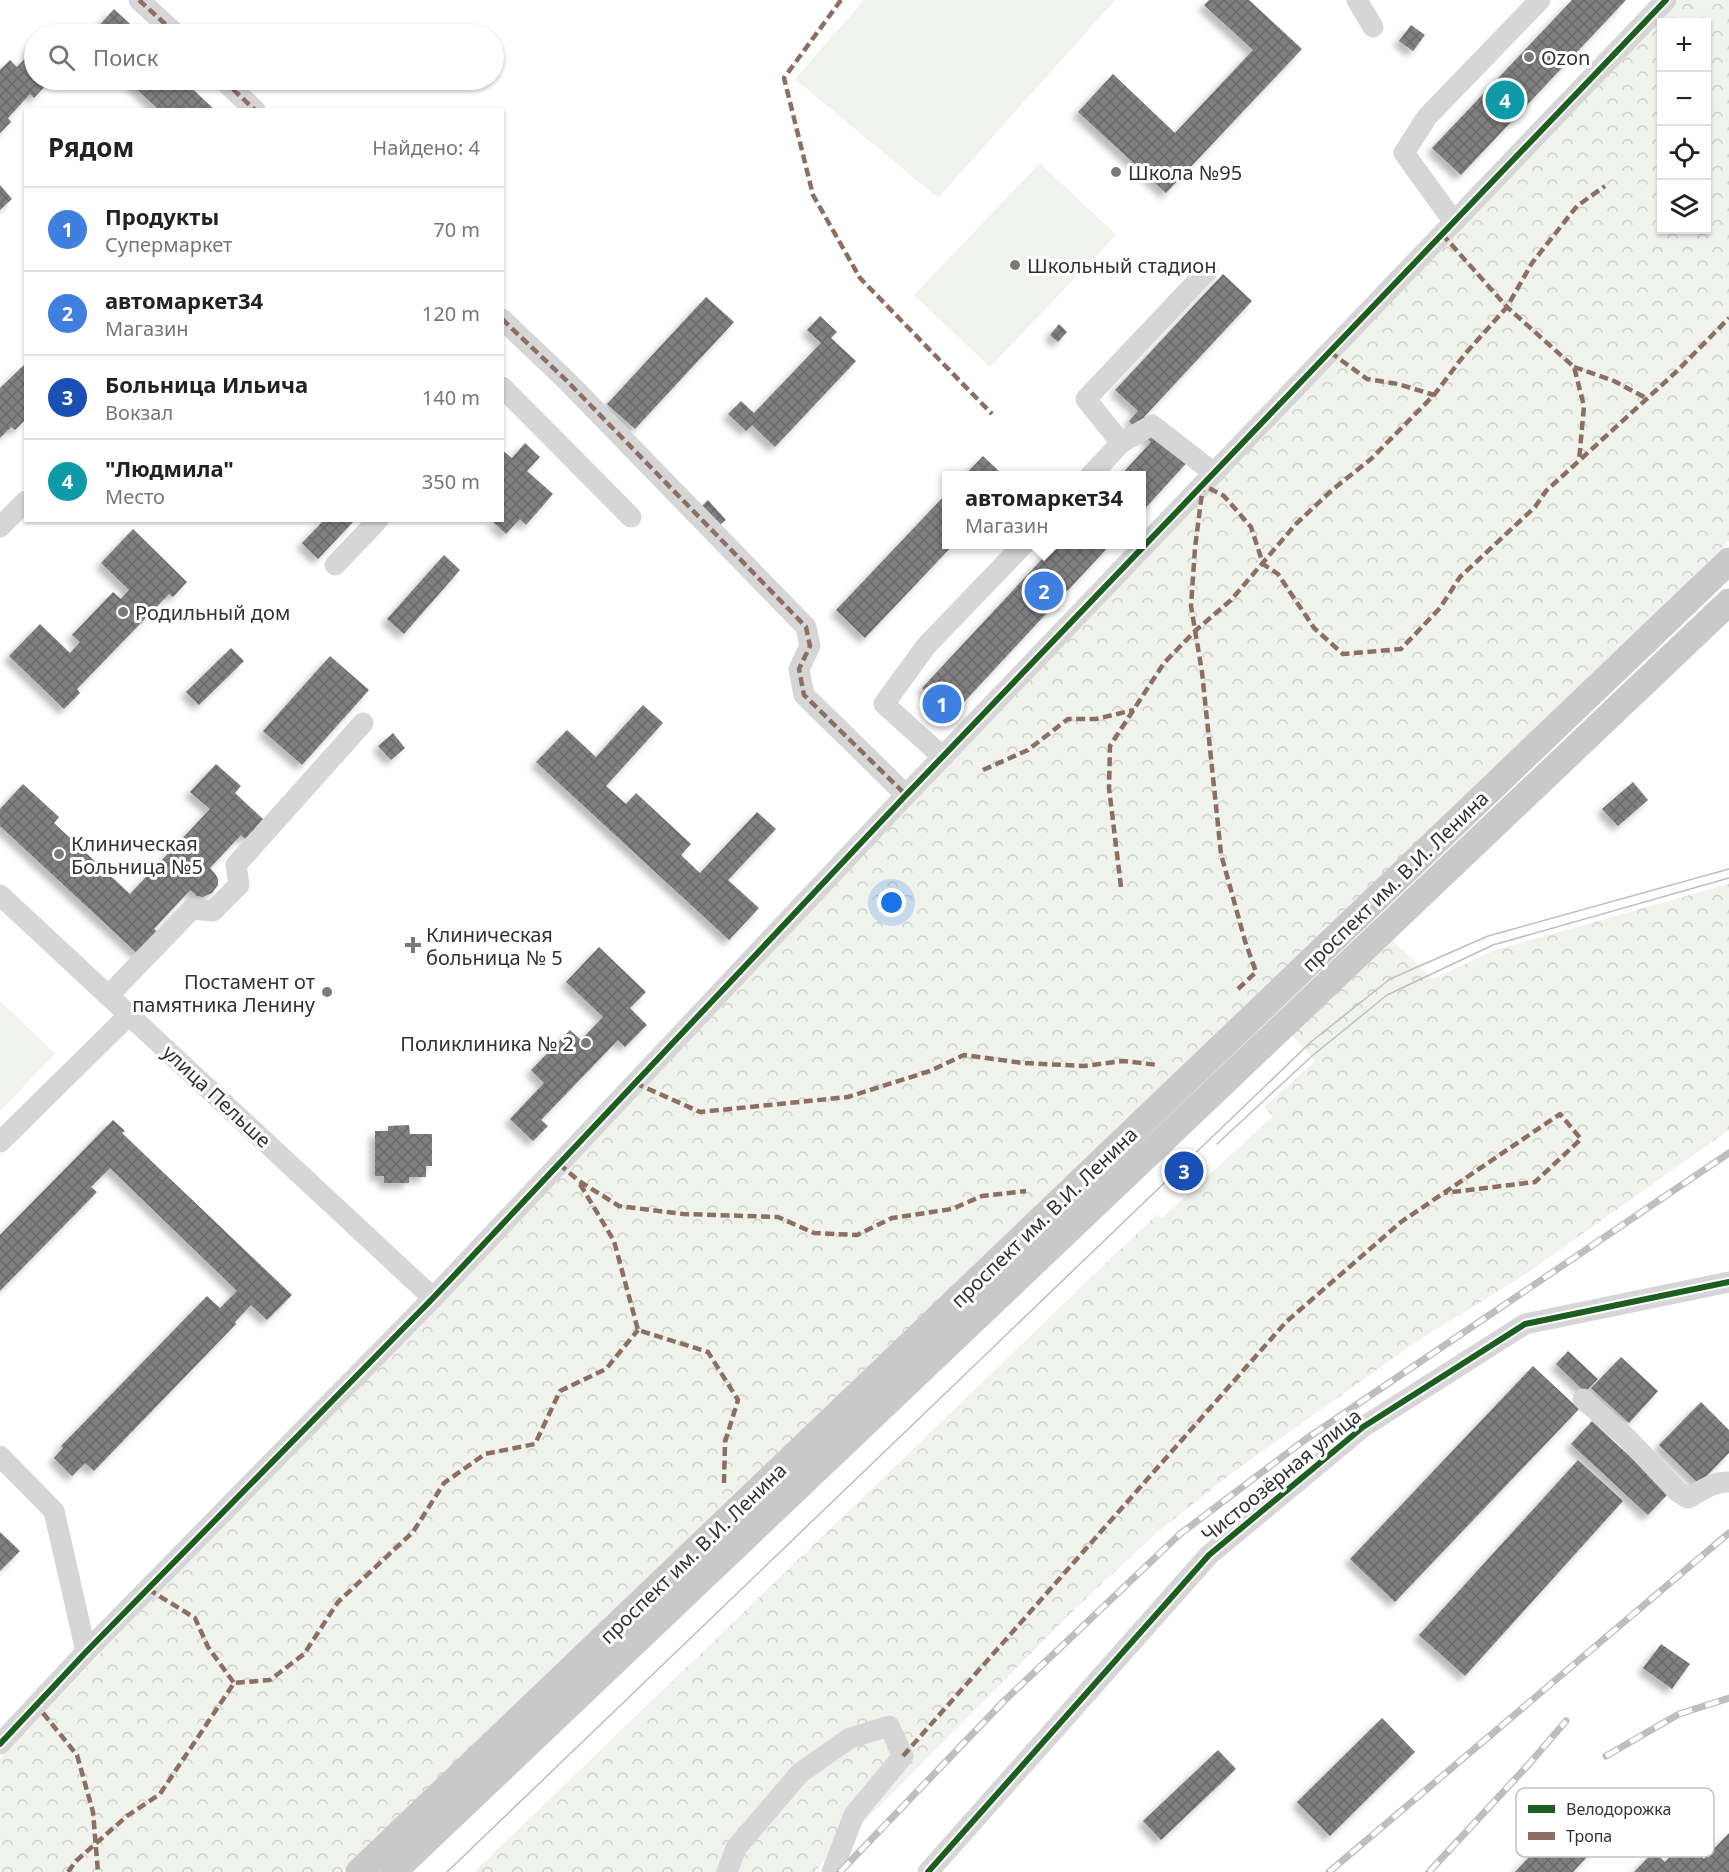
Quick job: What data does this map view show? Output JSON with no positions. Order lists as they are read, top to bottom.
{
  "streets": {
    "main road": ["проспект им. В.И. Ленина"],
    "street": ["улица Пельше", "Чистоозёрная улица"]
  },
  "places": {
    "other": [
      "Ozon",
      "Школа №95",
      "Школьный стадион",
      "Родильный дом",
      "Клиническая Больница №5",
      "Постамент от памятника Ленину",
      "Поликлиника № 2"
    ],
    "health": ["Клиническая больница № 5"]
  },
  "legend": ["Велодорожка", "Тропа"],
  "page": {
    "map_buttons": ["+", "−"],
    "search": "Поиск",
    "pins": [
      "4",
      "2",
      "1",
      "3"
    ],
    "heading": ["Рядом", "Найдено: 4"],
    "list": [
      {
        "mark": "1",
        "name": "Продукты",
        "note": "Супермаркет",
        "value": "70 m"
      },
      {
        "mark": "2",
        "name": "автомаркет34",
        "note": "Магазин",
        "value": "120 m"
      },
      {
        "mark": "3",
        "name": "Больница Ильича",
        "note": "Вокзал",
        "value": "140 m"
      },
      {
        "mark": "4",
        "name": "\"Людмила\"",
        "note": "Место",
        "value": "350 m"
      }
    ],
    "popup": ["автомаркет34", "Магазин"]
  }
}
